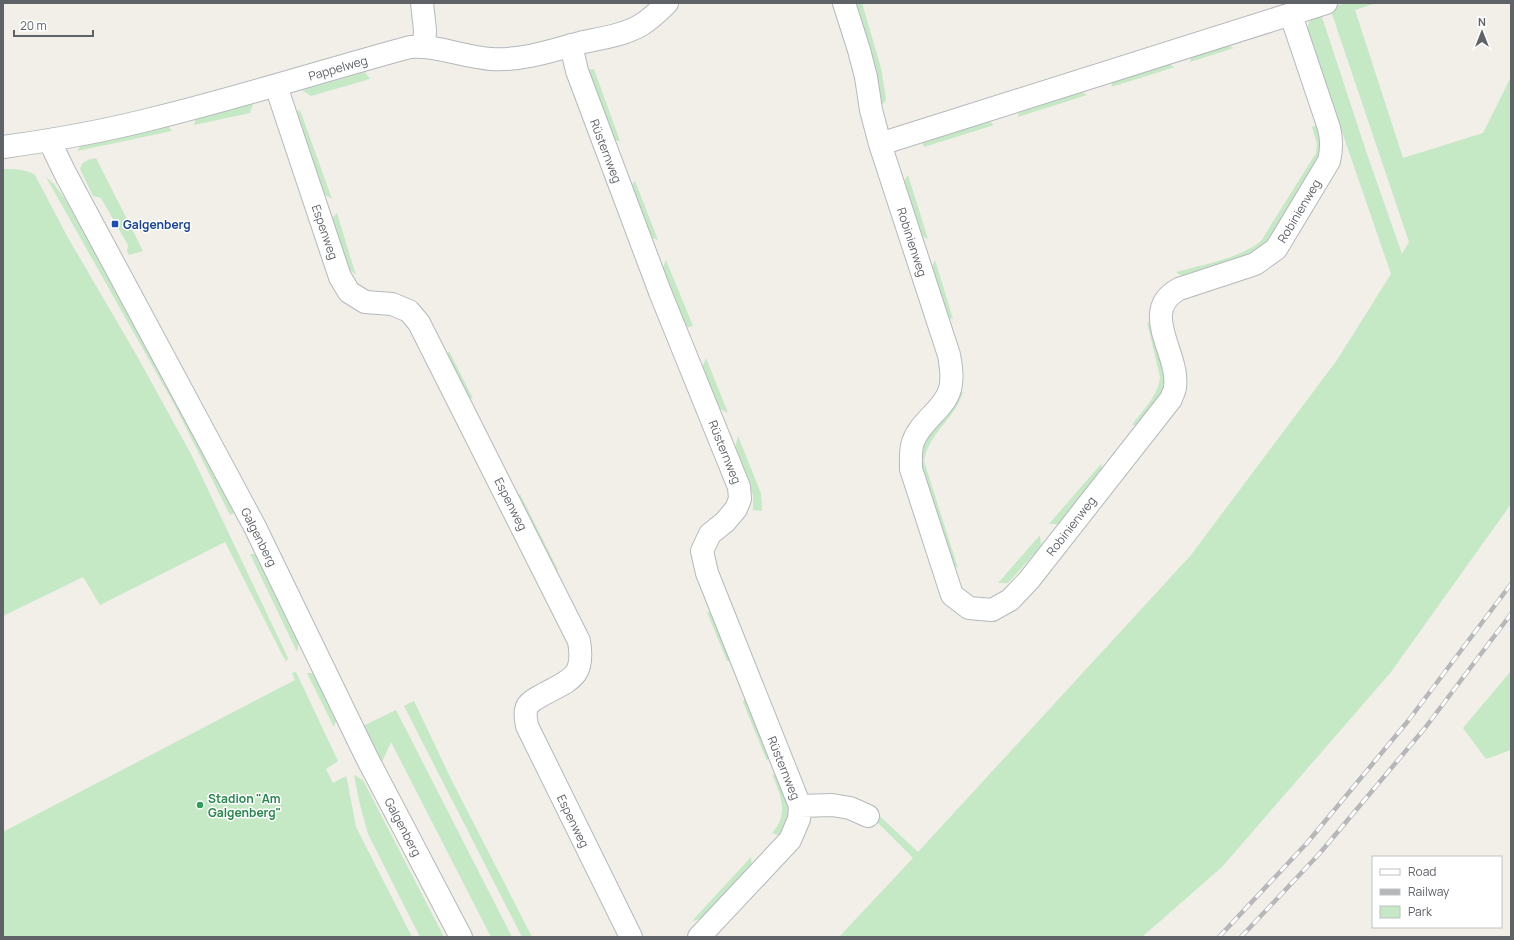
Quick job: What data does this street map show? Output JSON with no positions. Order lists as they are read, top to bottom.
{
  "streets": {
    "street": [
      "Pappelweg",
      "Rüsternweg",
      "Robinienweg",
      "Espenweg",
      "Galgenberg"
    ]
  },
  "crossings": [
    ["Pappelweg", "Rüsternweg"],
    ["Pappelweg", "Espenweg"],
    ["Pappelweg", "Galgenberg"]
  ],
  "places": {
    "transit": ["Galgenberg"],
    "other": ["Stadion \"Am Galgenberg\""]
  },
  "legend": ["Road", "Railway", "Park"],
  "scale_bar": "20 m",
  "north": "top"
}
